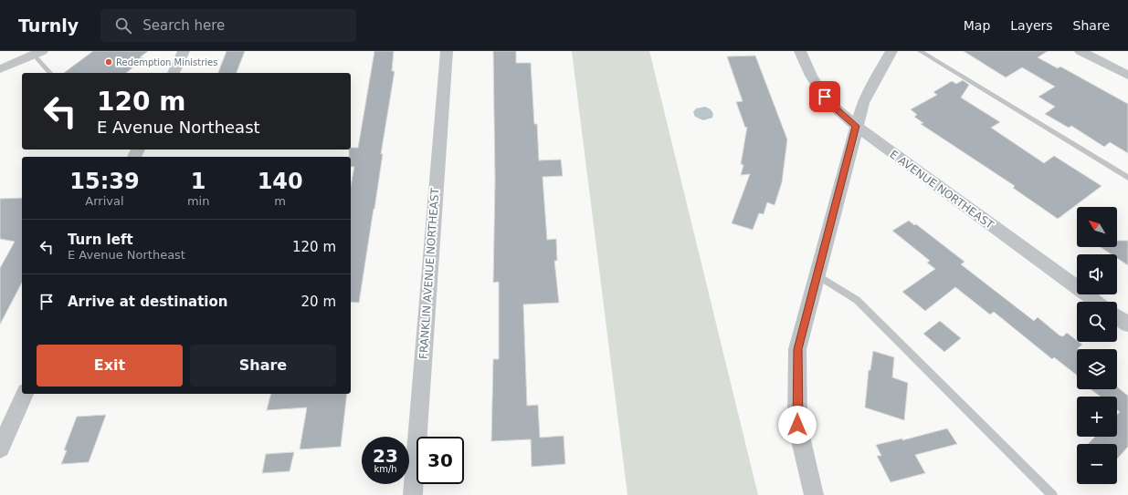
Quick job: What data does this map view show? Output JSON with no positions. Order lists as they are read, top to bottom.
{
  "streets": {
    "street": ["E AVENUE NORTHEAST", "FRANKLIN AVENUE NORTHEAST"]
  },
  "places": ["Redemption Ministries"],
  "north": "top left",
  "page": {
    "header": "Turnly",
    "search": "Search here",
    "nav": ["Map", "Layers", "Share"],
    "turn": ["120 m", "E Avenue Northeast"],
    "eta": [
      "15:39",
      "Arrival",
      "1",
      "min",
      "140",
      "m"
    ],
    "map_buttons": ["+", "−"],
    "list": [
      {
        "name": "Turn left",
        "note": "E Avenue Northeast",
        "value": "120 m"
      },
      {
        "name": "Arrive at destination",
        "value": "20 m"
      }
    ],
    "buttons": ["Exit", "Share"],
    "speed": "23 km/h",
    "limit": "30"
  }
}
